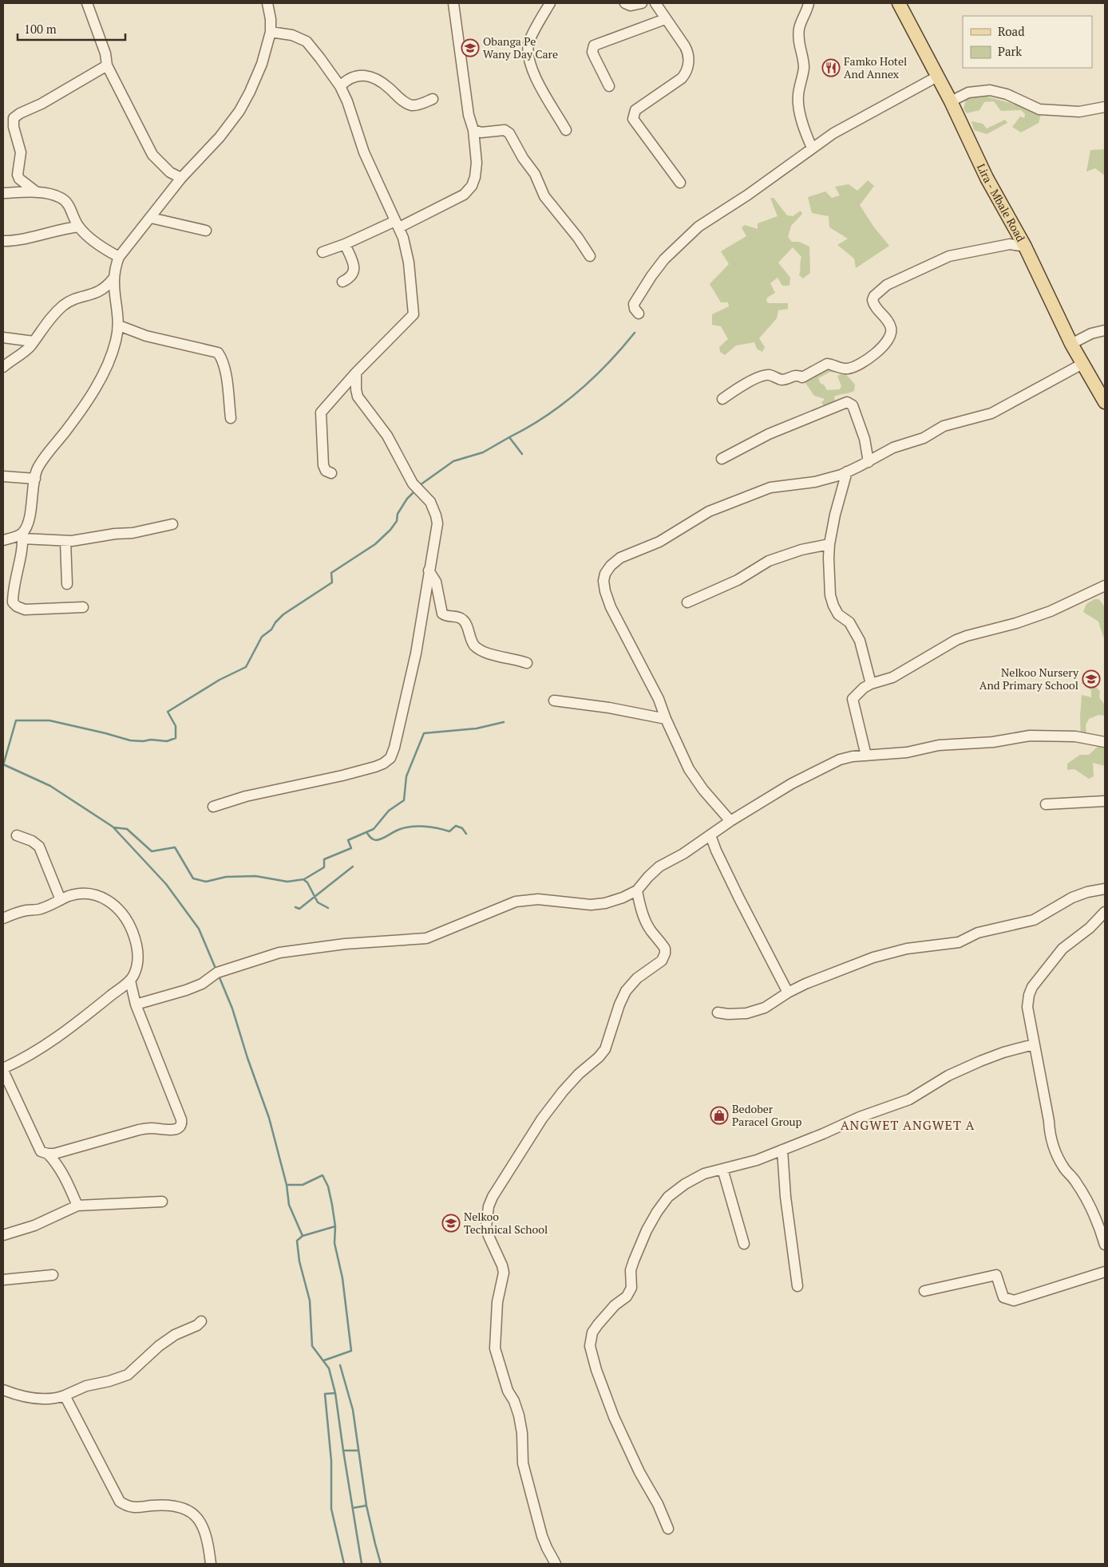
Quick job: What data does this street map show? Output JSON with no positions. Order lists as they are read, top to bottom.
{
  "streets": {
    "main road": ["Lira - Mbale Road"]
  },
  "districts": ["ANGWET ANGWET A"],
  "places": {
    "school or university": ["Obanga Pe Wany Day Care", "Nelkoo Nursery And Primary School", "Nelkoo Technical School"],
    "restaurant": ["Famko Hotel And Annex"],
    "shop": ["Bedober Paracel Group"]
  },
  "legend": ["Road", "Park"],
  "scale_bar": "100 m"
}
